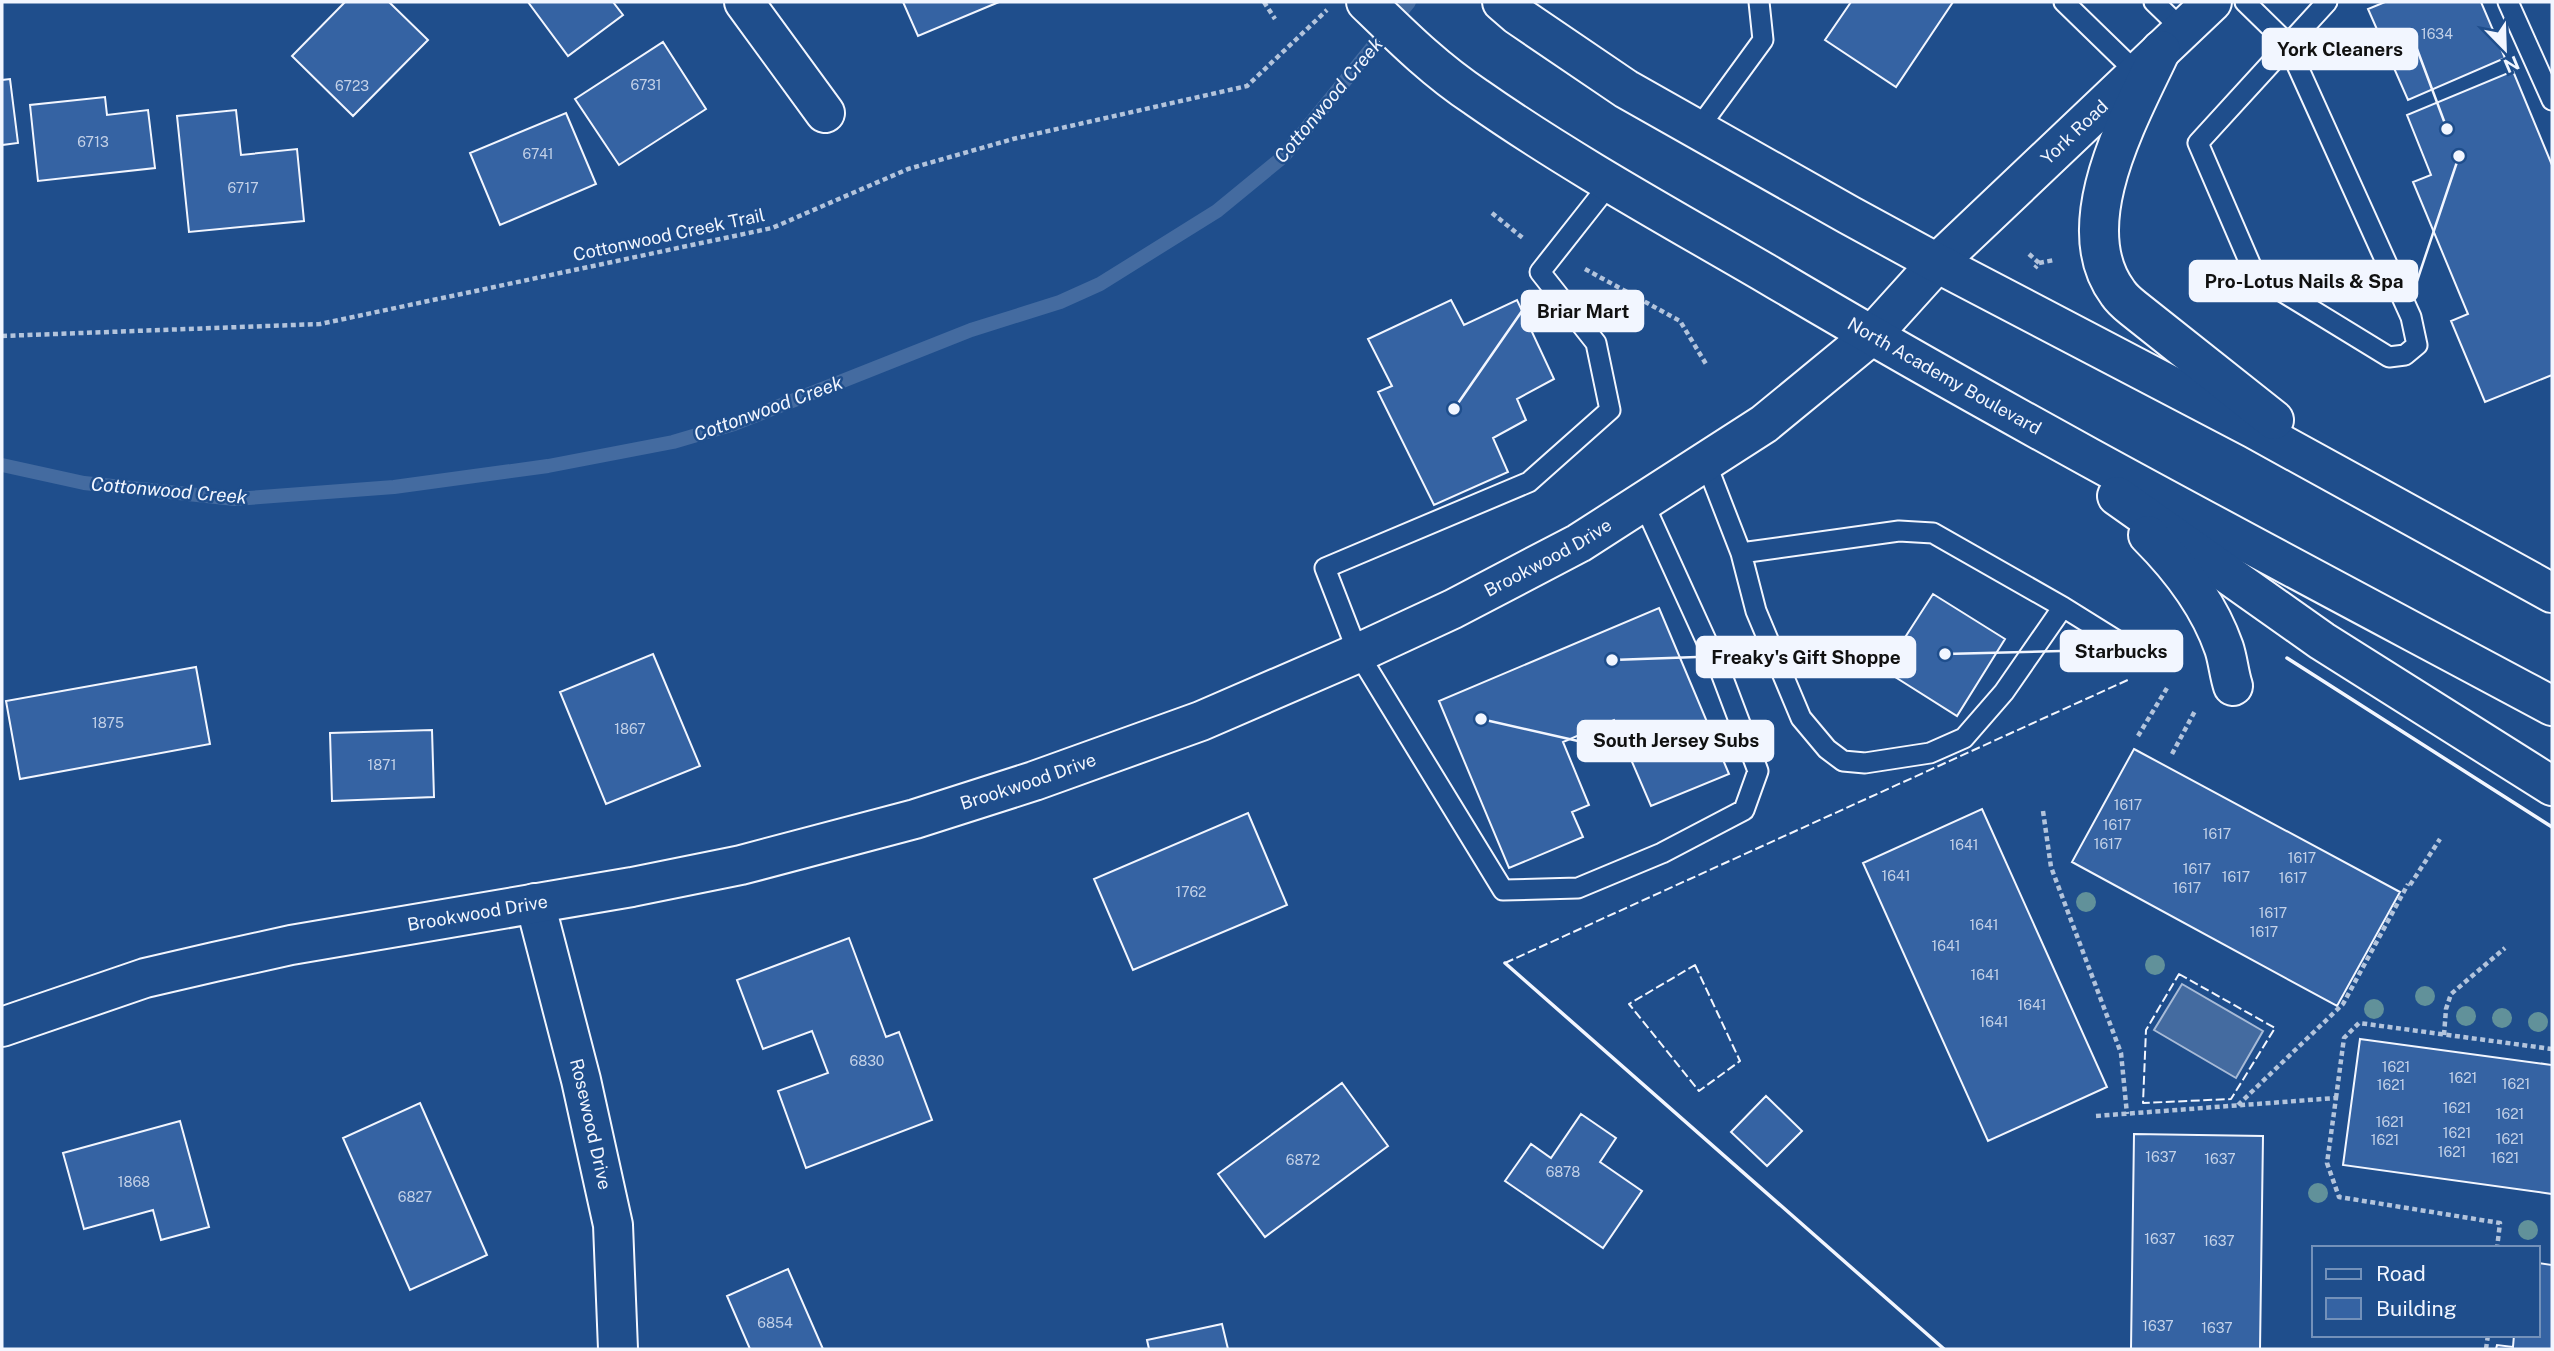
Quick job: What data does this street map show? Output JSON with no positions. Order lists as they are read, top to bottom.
{
  "streets": {
    "main road": [
      "York Road",
      "North Academy Boulevard",
      "Brookwood Drive",
      "Rosewood Drive"
    ],
    "path": ["Cottonwood Creek Trail"]
  },
  "crossings": [
    ["York Road", "Brookwood Drive"],
    ["North Academy Boulevard", "Brookwood Drive"],
    ["Brookwood Drive", "Rosewood Drive"]
  ],
  "water": ["Cottonwood Creek"],
  "places": [
    "York Cleaners",
    "Pro-Lotus Nails & Spa",
    "Briar Mart",
    "Starbucks",
    "Freaky's Gift Shoppe",
    "South Jersey Subs"
  ],
  "house_numbers": [
    "1634",
    "6731",
    "6723",
    "6713",
    "6741",
    "6717",
    "1875",
    "1867",
    "1871",
    "1617",
    "1617",
    "1617",
    "1617",
    "1641",
    "1617",
    "1617",
    "1641",
    "1617",
    "1617",
    "1617",
    "1762",
    "1617",
    "1641",
    "1617",
    "1641",
    "1641",
    "1641",
    "1641",
    "6830",
    "1621",
    "1621",
    "1621",
    "1621",
    "1621",
    "1621",
    "1621",
    "1621",
    "1621",
    "1621",
    "1621",
    "1637",
    "1621",
    "1637",
    "6872",
    "6878",
    "1868",
    "6827",
    "1637",
    "1637",
    "6854",
    "1637",
    "1637"
  ],
  "legend": ["Road", "Building"],
  "north": "bottom right"
}
